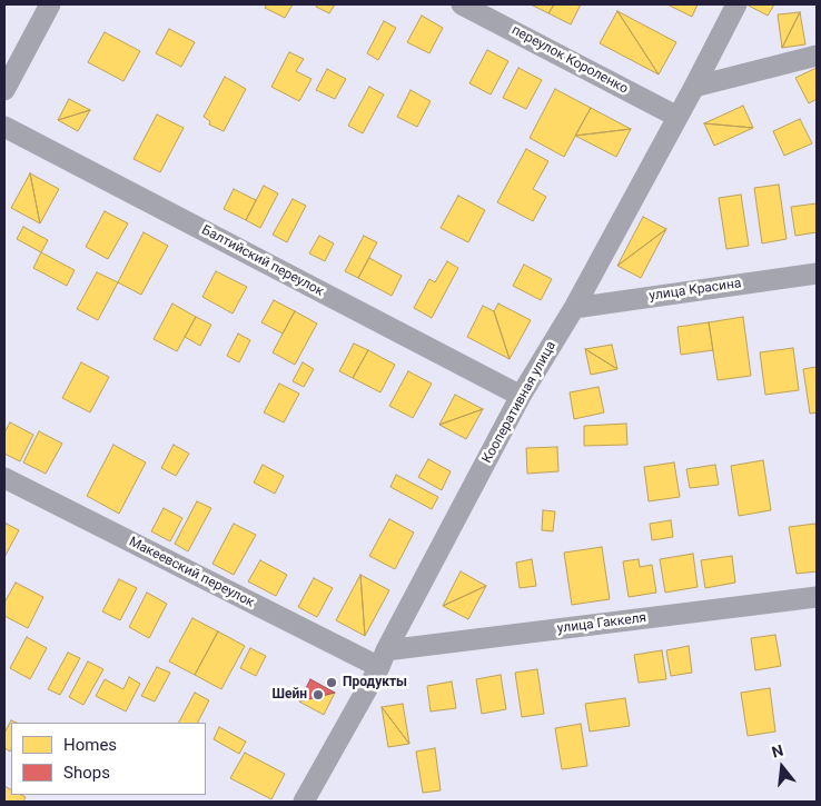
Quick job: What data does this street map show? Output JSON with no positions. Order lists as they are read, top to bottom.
{
  "streets": {
    "street": [
      "переулок Короленко",
      "Балтийский переулок",
      "улица Красина",
      "Кооперативная улица",
      "Макеевский переулок",
      "улица Гаккеля"
    ]
  },
  "crossings": [
    ["переулок Короленко", "Кооперативная улица"],
    ["Балтийский переулок", "Кооперативная улица"],
    ["улица Красина", "Кооперативная улица"],
    ["Кооперативная улица", "Макеевский переулок"],
    ["Кооперативная улица", "улица Гаккеля"],
    ["Макеевский переулок", "улица Гаккеля"]
  ],
  "places": ["Продукты", "Шейн"],
  "legend": ["Homes", "Shops"],
  "north": "top"
}
